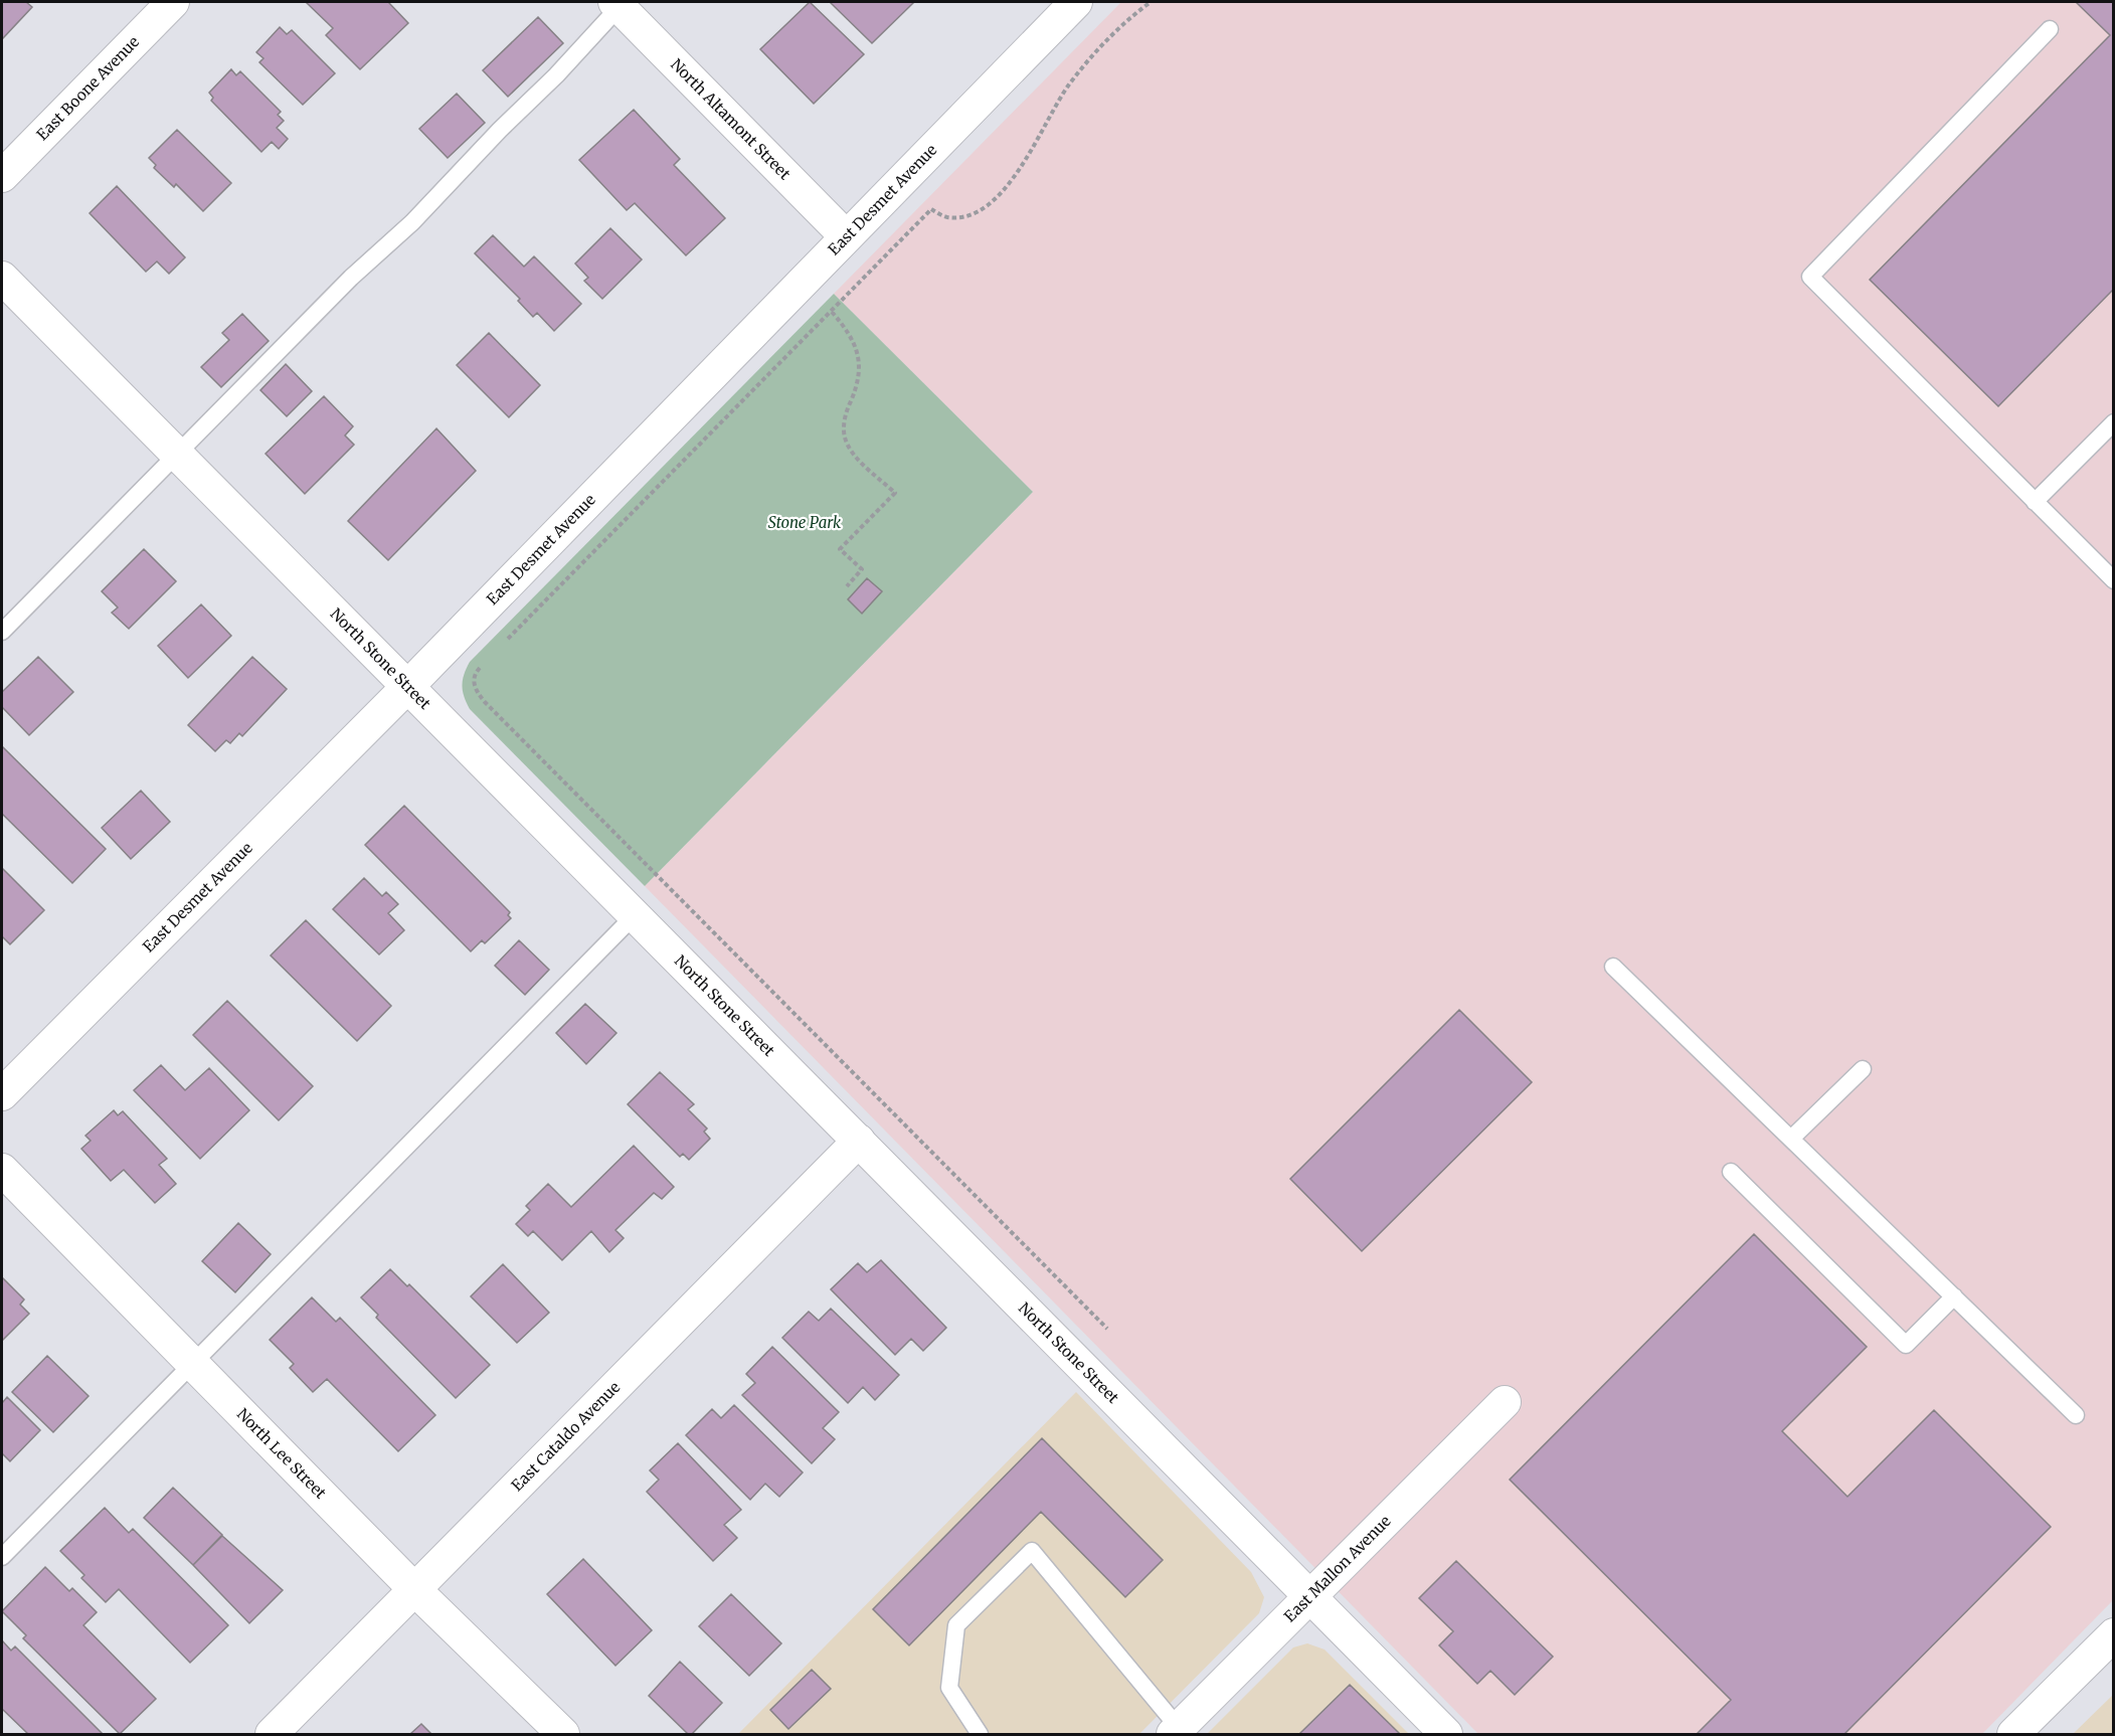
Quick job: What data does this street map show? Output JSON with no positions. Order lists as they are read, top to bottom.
{
  "streets": {
    "street": [
      "East Boone Avenue",
      "North Altamont Street",
      "East Desmet Avenue",
      "North Stone Street",
      "East Cataldo Avenue",
      "North Lee Street",
      "East Mallon Avenue"
    ]
  },
  "crossings": [
    ["North Altamont Street", "East Desmet Avenue"],
    ["East Desmet Avenue", "North Stone Street"],
    ["North Stone Street", "East Cataldo Avenue"],
    ["North Stone Street", "East Mallon Avenue"],
    ["East Cataldo Avenue", "North Lee Street"]
  ],
  "parks": ["Stone Park"]
}
